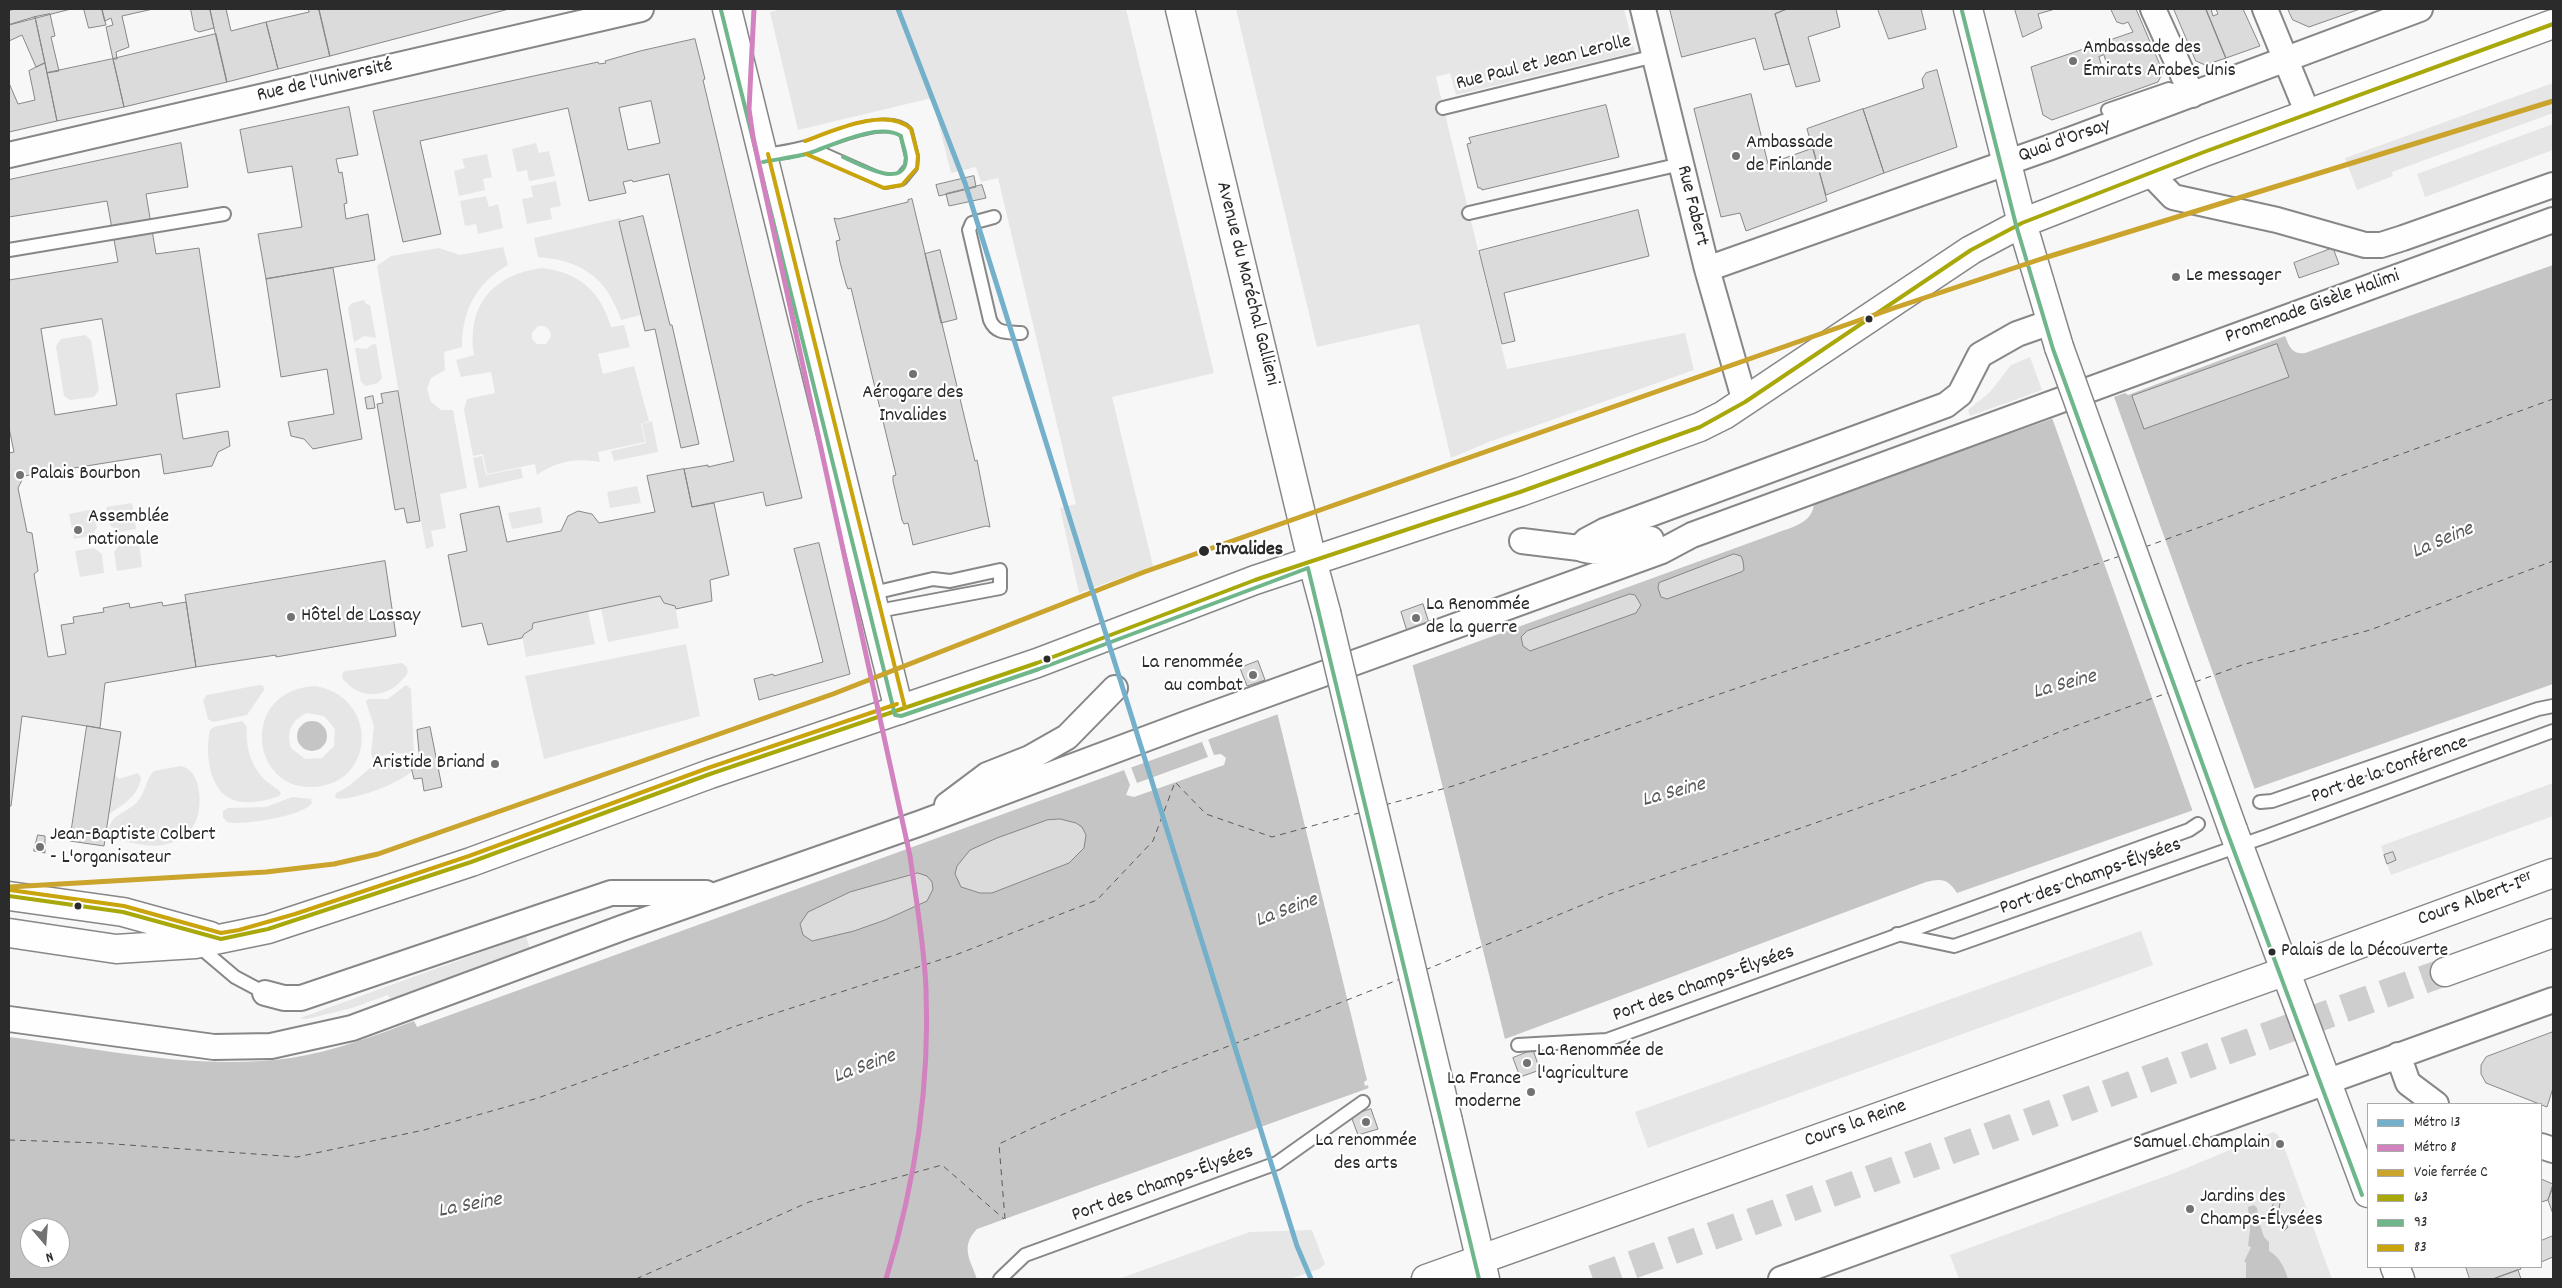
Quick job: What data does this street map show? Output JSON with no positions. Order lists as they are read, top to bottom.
{
  "streets": {
    "main road": ["Avenue du Maréchal Gallieni", "Cours Albert-Iᵉʳ", "Cours la Reine"],
    "street": [
      "Rue de l'Université",
      "Quai d'Orsay",
      "Rue Fabert",
      "Promenade Gisèle Halimi"
    ],
    "lane": ["Rue Paul et Jean Lerolle", "Port de la Conférence", "Port des Champs-Élysées"]
  },
  "crossings": [
    ["Rue Paul et Jean Lerolle", "Rue Fabert"],
    ["Quai d'Orsay", "Rue Fabert"],
    ["Avenue du Maréchal Gallieni", "Cours la Reine"],
    ["Port de la Conférence", "Port des Champs-Élysées"],
    ["Cours Albert-Iᵉʳ", "Cours la Reine"]
  ],
  "water": ["La Seine"],
  "places": [
    "Ambassade des Émirats Arabes Unis",
    "Ambassade de Finlande",
    "Le messager",
    "Aérogare des Invalides",
    "Palais Bourbon",
    "Assemblée nationale",
    "Invalides",
    "Hôtel de Lassay",
    "La Renommée de la guerre",
    "La renommée au combat",
    "Aristide Briand",
    "Jean-Baptiste Colbert - L'organisateur",
    "Palais de la Découverte",
    "La Renommée de l'agriculture",
    "La France moderne",
    "La renommée des arts",
    "Samuel Champlain",
    "Jardins des Champs-Élysées"
  ],
  "lines": [
    "metro line 13",
    "metro line 8",
    "transit line 93",
    "transit line 63",
    "rail line C",
    "transit line 83"
  ],
  "legend": [
    "Métro 13",
    "Métro 8",
    "Voie ferrée C",
    "63",
    "93",
    "83"
  ],
  "north": "bottom"
}
